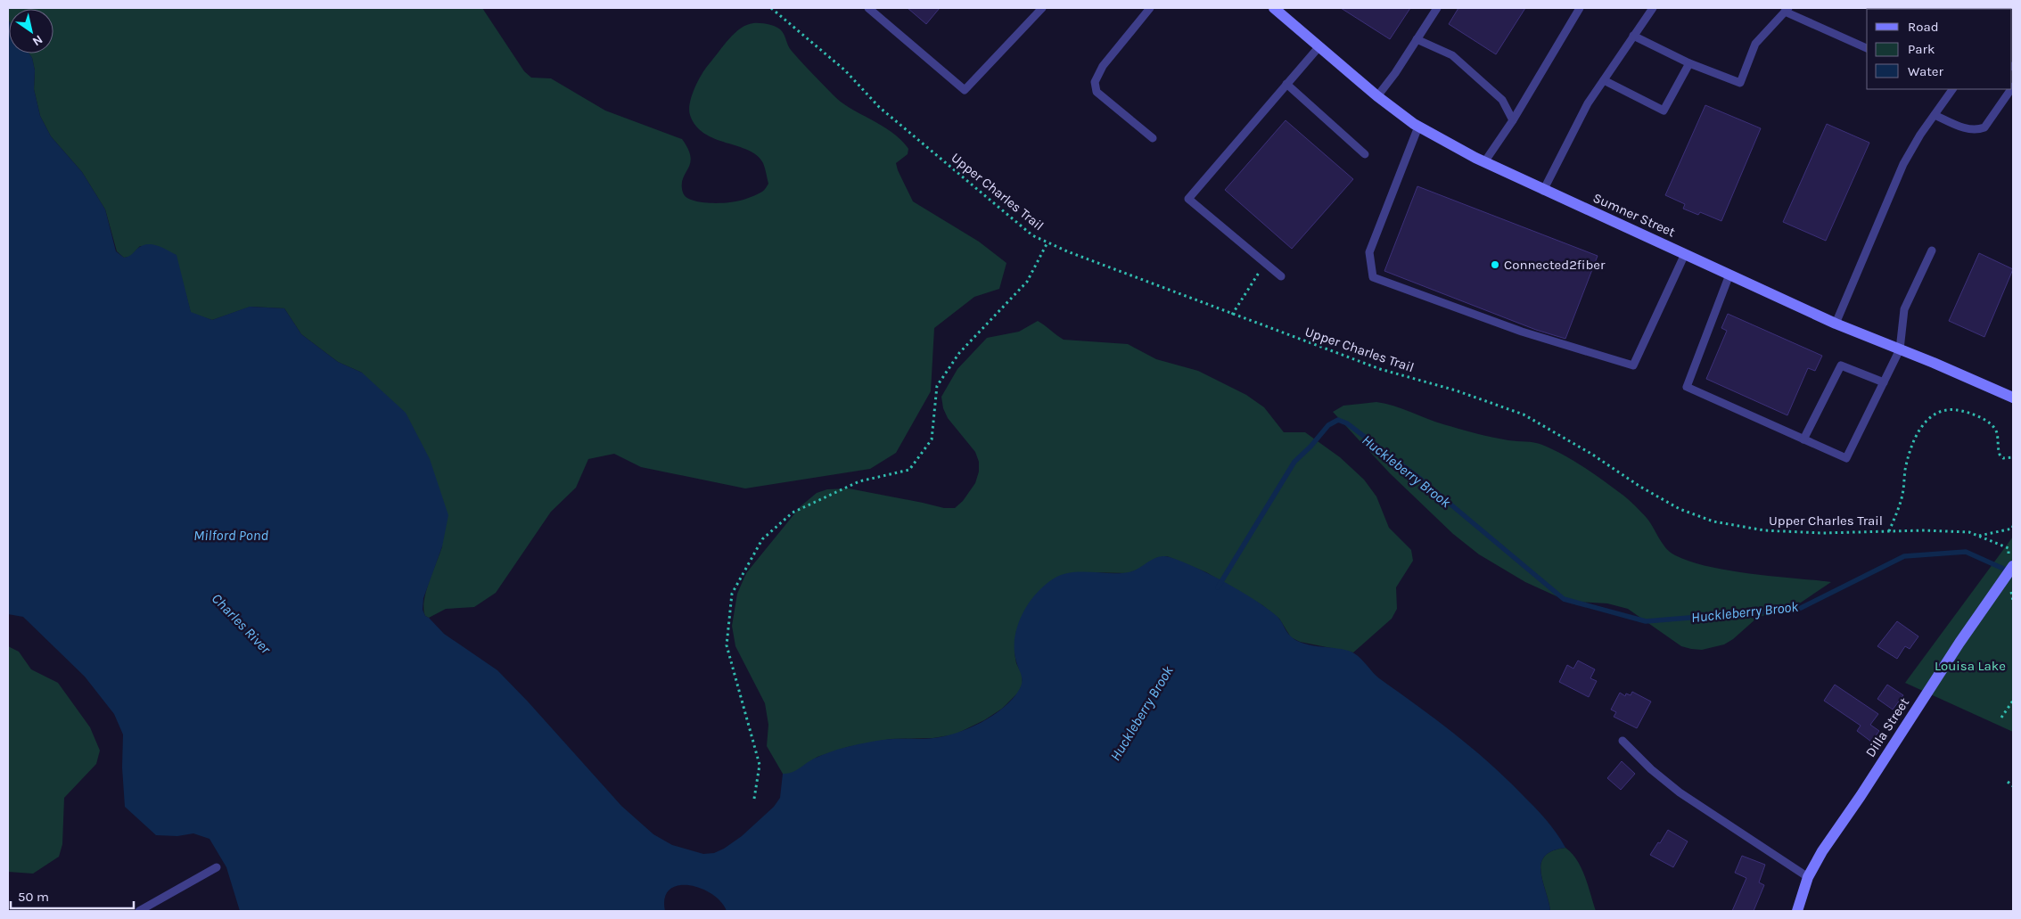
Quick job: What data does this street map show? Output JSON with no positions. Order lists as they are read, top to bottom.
{
  "streets": {
    "street": ["Sumner Street", "Dilla Street"],
    "path": ["Upper Charles Trail"]
  },
  "water": ["Huckleberry Brook", "Milford Pond", "Charles River"],
  "parks": ["Louisa Lake"],
  "places": ["Connected2fiber"],
  "legend": ["Road", "Park", "Water"],
  "scale_bar": "50 m",
  "north": "bottom right"
}
